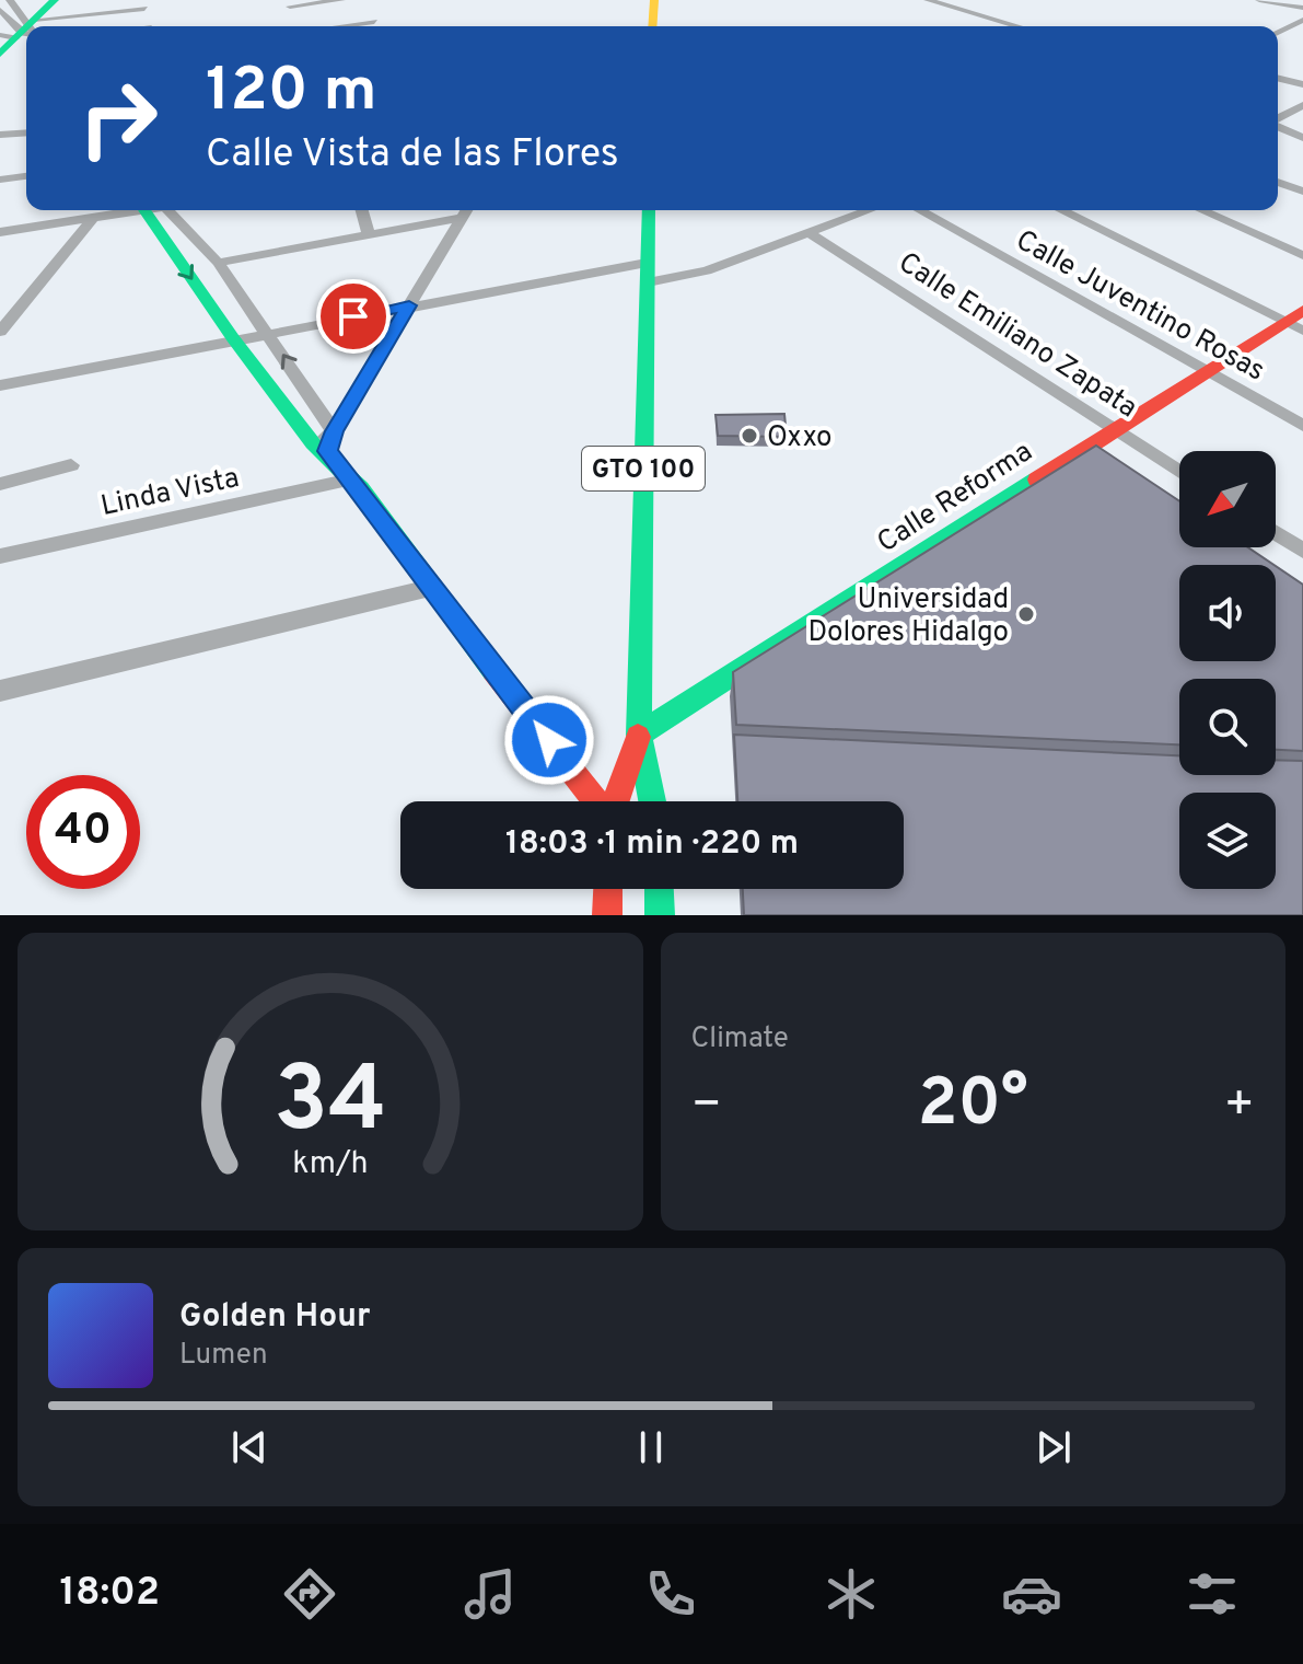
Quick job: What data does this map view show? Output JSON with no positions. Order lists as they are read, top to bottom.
{
  "streets": {
    "street": [
      "Calle Juventino Rosas",
      "Calle Emiliano Zapata",
      "GTO 100",
      "Linda Vista",
      "Calle Reforma"
    ]
  },
  "crossings": [
    ["Calle Juventino Rosas", "Calle Reforma"],
    ["Calle Emiliano Zapata", "Calle Reforma"],
    ["GTO 100", "Calle Reforma"]
  ],
  "places": ["Oxxo", "Universidad Dolores Hidalgo"],
  "north": "bottom left",
  "page": {
    "turn": ["120 m", "Calle Vista de las Flores"],
    "limit": "40",
    "trip": "18:03 · 1 min · 220 m",
    "tile": "Climate",
    "heat": ["−", "20°", "+"],
    "song": ["Golden Hour", "Lumen"],
    "tabs": "18:02",
    "gauge": ["34", "km/h"]
  }
}
